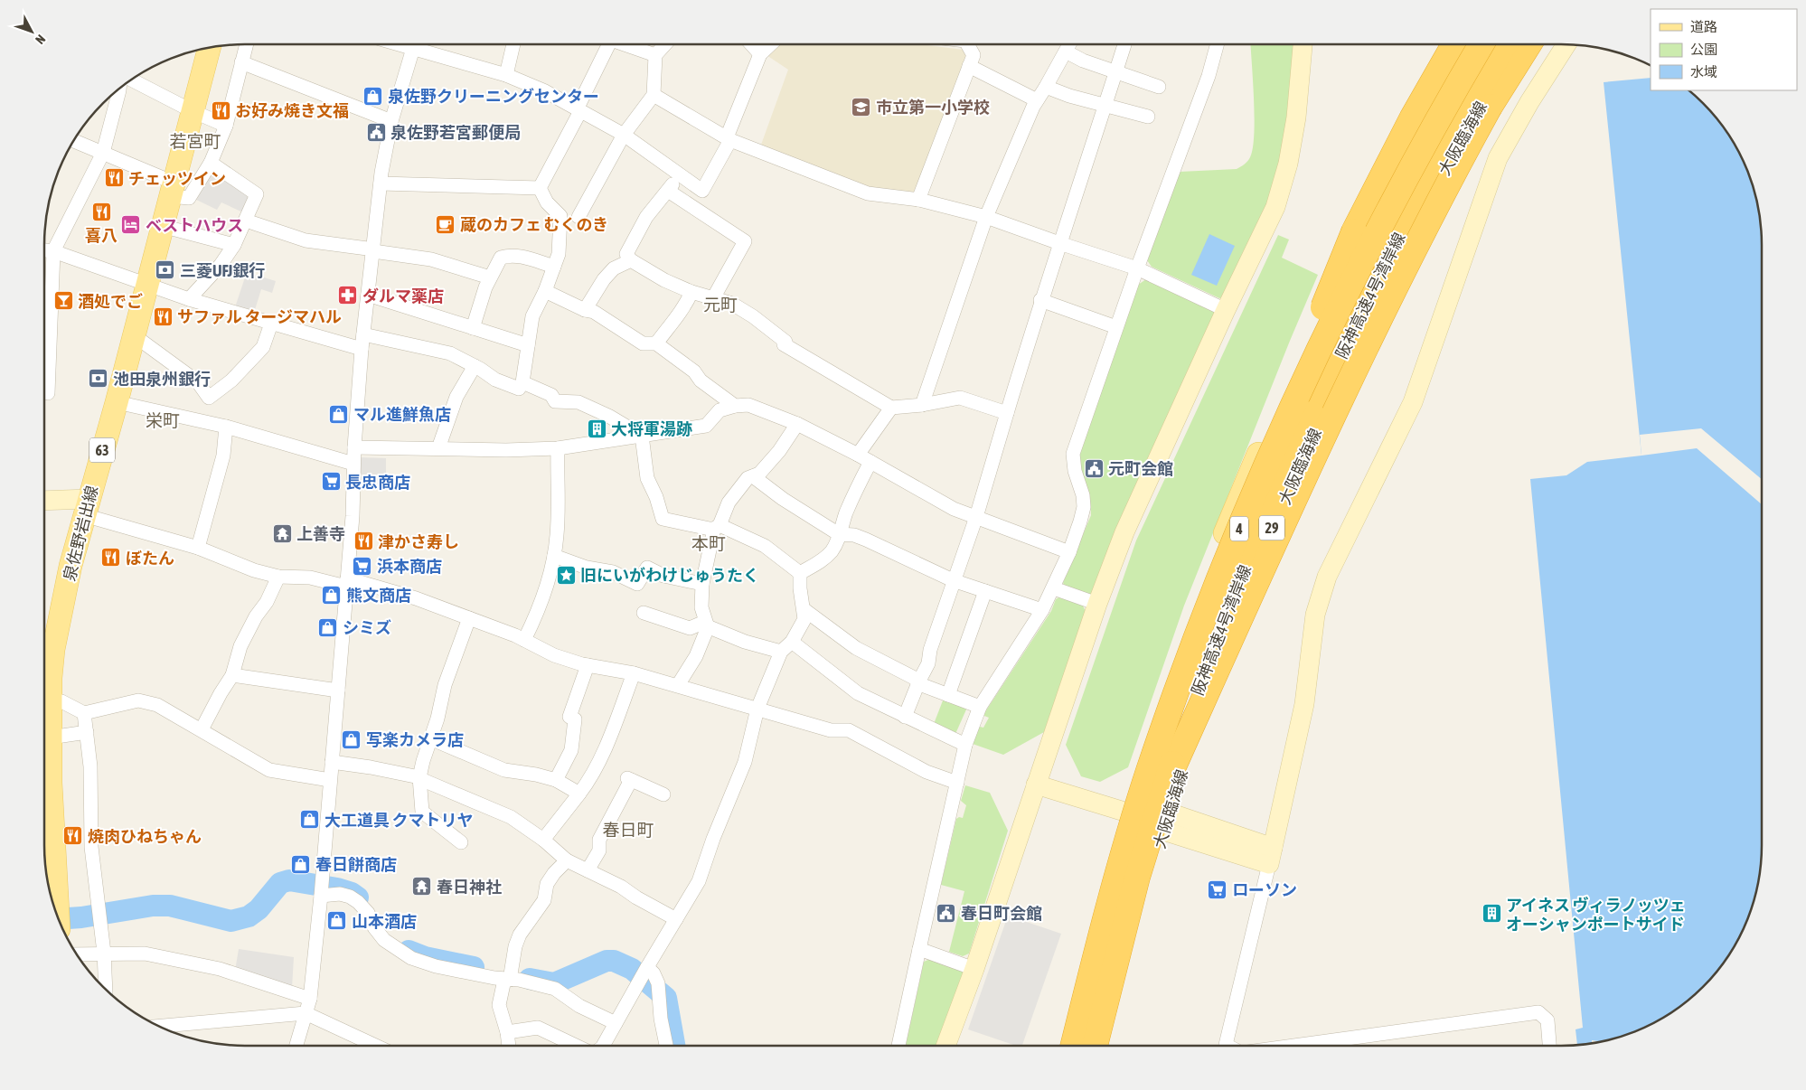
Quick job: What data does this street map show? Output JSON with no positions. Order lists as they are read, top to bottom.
{
  "streets": {
    "highway": ["阪神高速4号湾岸線", "4"],
    "main road": [
      "大阪臨海線",
      "63",
      "29",
      "泉佐野岩出線"
    ]
  },
  "districts": [
    "若宮町",
    "元町",
    "栄町",
    "本町",
    "春日町"
  ],
  "places": {
    "shop": [
      "泉佐野クリーニングセンター",
      "マル進鮮魚店",
      "熊文商店",
      "シミズ",
      "写楽カメラ店",
      "大工道具 クマトリヤ",
      "春日餅商店",
      "山本酒店"
    ],
    "school or university": ["市立第一小学校"],
    "restaurant": [
      "お好み焼き文福",
      "チェッツイン",
      "喜八",
      "サファル タージマハル",
      "津かさ寿し",
      "ぼたん",
      "焼肉ひねちゃん"
    ],
    "public building": ["泉佐野若宮郵便局", "元町会館", "春日町会館"],
    "cafe": ["蔵のカフェ むくのき"],
    "hotel": ["ベストハウス"],
    "bank": ["三菱UFJ銀行", "池田泉州銀行"],
    "pharmacy": ["ダルマ薬店"],
    "bar": ["酒処でご"],
    "building": ["大将軍湯跡", "アイネス ヴィラノッツェ オーシャンポートサイド"],
    "supermarket": ["長忠商店", "浜本商店", "ローソン"],
    "temple": ["上善寺", "春日神社"],
    "place": ["旧にいがわけじゅうたく"]
  },
  "legend": ["道路", "公園", "水域"],
  "north": "bottom right"
}
